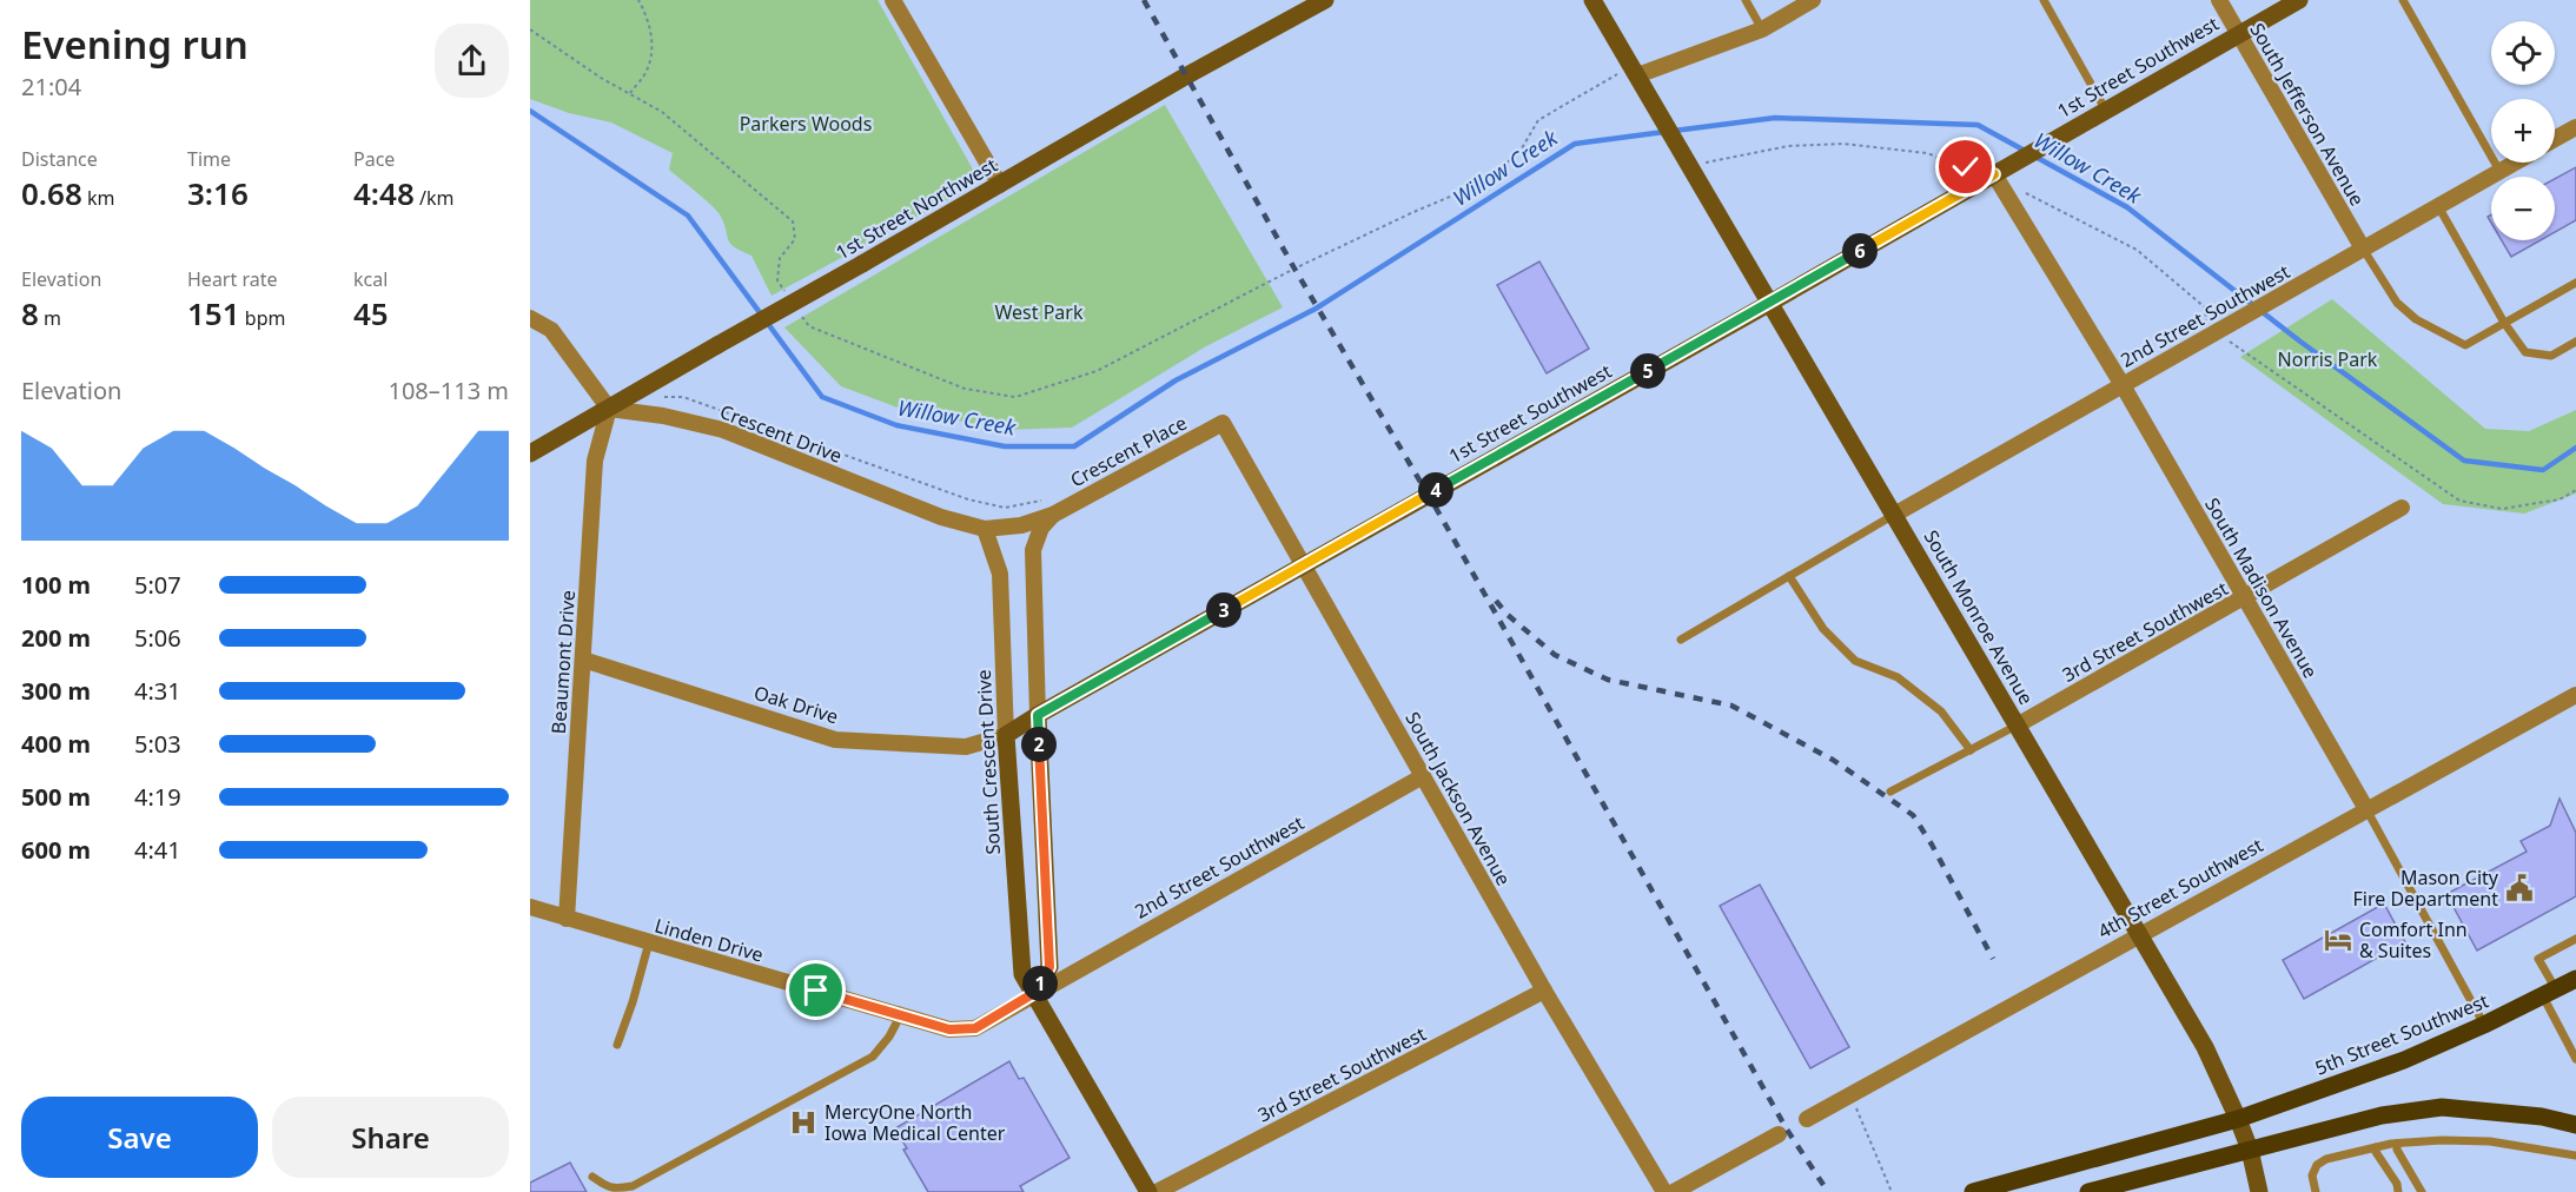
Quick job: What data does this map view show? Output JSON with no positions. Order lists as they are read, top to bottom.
{
  "streets": {
    "main road": [
      "1st Street Southwest",
      "1st Street Northwest",
      "South Monroe Avenue",
      "Oak Drive",
      "South Crescent Drive",
      "5th Street Southwest"
    ],
    "street": [
      "South Jefferson Avenue",
      "2nd Street Southwest",
      "Crescent Drive",
      "Crescent Place",
      "South Madison Avenue",
      "3rd Street Southwest",
      "Beaumont Drive",
      "South Jackson Avenue",
      "4th Street Southwest",
      "Linden Drive"
    ]
  },
  "crossings": [
    ["1st Street Southwest", "South Jefferson Avenue"],
    ["1st Street Southwest", "South Madison Avenue"],
    ["1st Street Southwest", "South Monroe Avenue"],
    ["1st Street Southwest", "Oak Drive"],
    ["1st Street Southwest", "South Jackson Avenue"],
    ["South Jefferson Avenue", "2nd Street Southwest"],
    ["1st Street Northwest", "Crescent Drive"],
    ["1st Street Northwest", "Beaumont Drive"],
    ["2nd Street Southwest", "South Madison Avenue"],
    ["2nd Street Southwest", "South Monroe Avenue"],
    ["2nd Street Southwest", "South Crescent Drive"],
    ["2nd Street Southwest", "South Jackson Avenue"],
    ["2nd Street Southwest", "Linden Drive"],
    ["Crescent Drive", "Crescent Place"],
    ["Crescent Drive", "Beaumont Drive"],
    ["Crescent Drive", "South Crescent Drive"],
    ["Crescent Place", "South Jackson Avenue"],
    ["South Madison Avenue", "3rd Street Southwest"],
    ["South Madison Avenue", "4th Street Southwest"],
    ["South Madison Avenue", "5th Street Southwest"],
    ["South Monroe Avenue", "3rd Street Southwest"],
    ["South Monroe Avenue", "4th Street Southwest"],
    ["South Monroe Avenue", "5th Street Southwest"],
    ["3rd Street Southwest", "South Jackson Avenue"],
    ["Beaumont Drive", "Oak Drive"],
    ["Beaumont Drive", "Linden Drive"],
    ["Oak Drive", "South Crescent Drive"],
    ["South Crescent Drive", "Linden Drive"]
  ],
  "water": ["Willow Creek"],
  "parks": ["Parkers Woods", "West Park", "Norris Park"],
  "places": {
    "public building": ["Mason City Fire Department"],
    "hotel": ["Comfort Inn & Suites"],
    "hospital": ["MercyOne North Iowa Medical Center"]
  },
  "page": {
    "heading": ["Evening run", "21:04"],
    "map_buttons": ["+", "−"],
    "stats": [
      ["Distance", "0.68 km"],
      ["Time", "3:16"],
      ["Pace", "4:48 /km"],
      ["Elevation", "8 m"],
      ["Heart rate", "151 bpm"],
      ["kcal", "45"]
    ],
    "pins": [
      "6",
      "5",
      "4",
      "3",
      "2",
      "1"
    ],
    "chart": ["Elevation", "108–113 m"],
    "list": [
      {
        "name": "100 m",
        "note": "5:07"
      },
      {
        "name": "200 m",
        "note": "5:06"
      },
      {
        "name": "300 m",
        "note": "4:31"
      },
      {
        "name": "400 m",
        "note": "5:03"
      },
      {
        "name": "500 m",
        "note": "4:19"
      },
      {
        "name": "600 m",
        "note": "4:41"
      }
    ],
    "buttons": ["Save", "Share"]
  }
}
